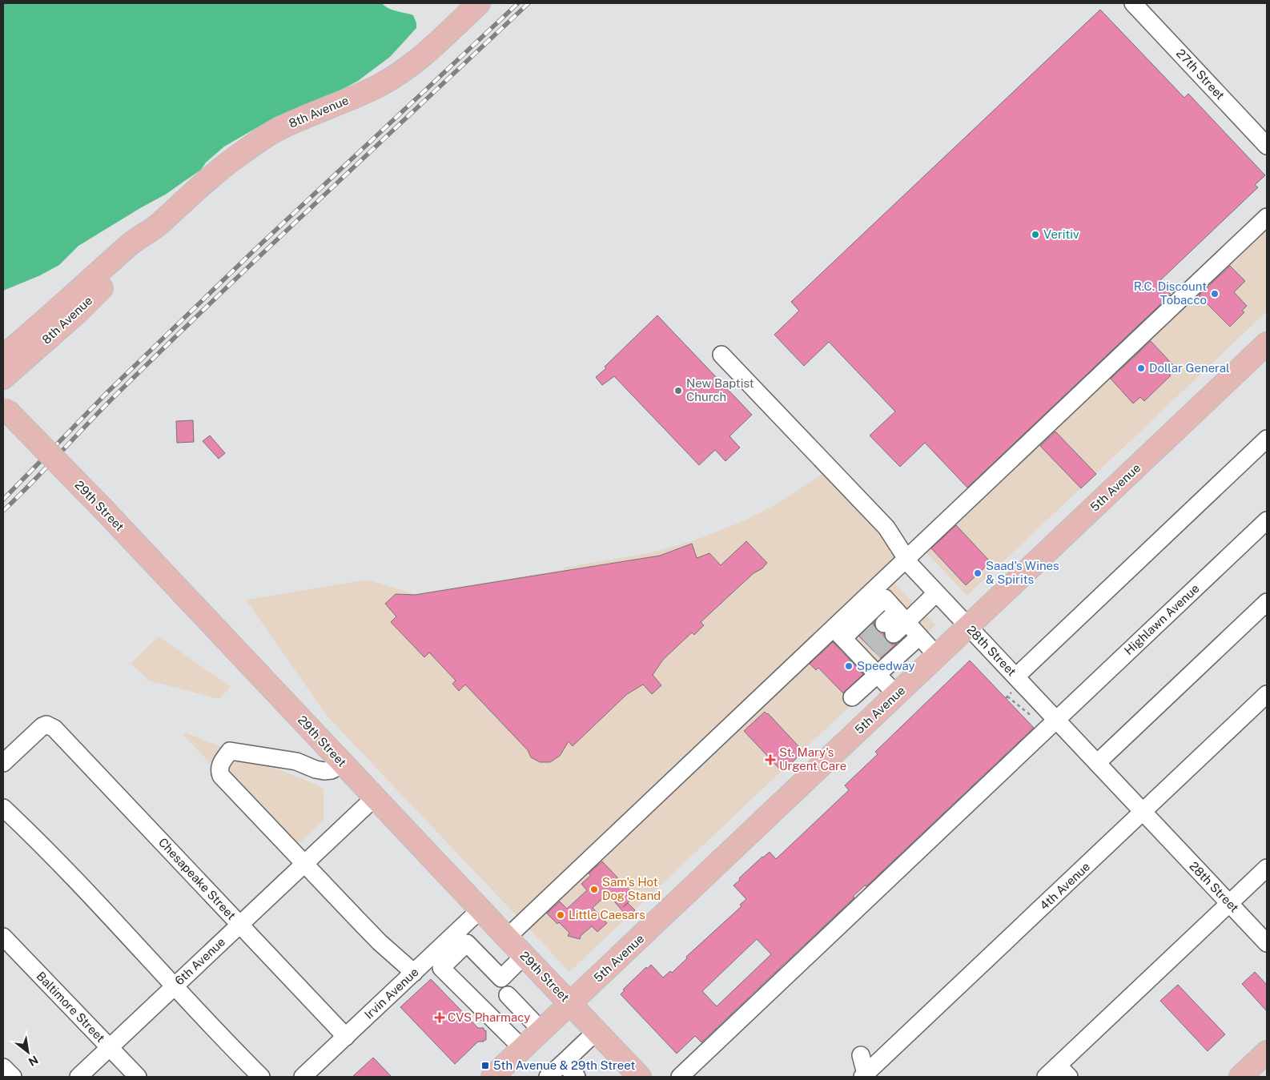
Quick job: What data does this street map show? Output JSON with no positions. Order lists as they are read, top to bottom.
{
  "streets": {
    "main road": ["8th Avenue", "5th Avenue", "29th Street"],
    "street": [
      "27th Street",
      "Highlawn Avenue",
      "28th Street",
      "Chesapeake Street",
      "4th Avenue",
      "6th Avenue",
      "Irvin Avenue",
      "Baltimore Street"
    ]
  },
  "crossings": [
    ["5th Avenue", "29th Street"],
    ["5th Avenue", "28th Street"],
    ["29th Street", "6th Avenue"],
    ["29th Street", "Irvin Avenue"],
    ["Highlawn Avenue", "28th Street"],
    ["28th Street", "4th Avenue"],
    ["Chesapeake Street", "6th Avenue"],
    ["Chesapeake Street", "Irvin Avenue"],
    ["6th Avenue", "Baltimore Street"]
  ],
  "places": {
    "other": [
      "Veritiv",
      "R.C. Discount Tobacco",
      "Dollar General",
      "New Baptist Church",
      "Saad's Wines & Spirits",
      "Speedway",
      "Sam's Hot Dog Stand",
      "Little Caesars"
    ],
    "health": ["St. Mary's Urgent Care", "CVS Pharmacy"],
    "transit": ["5th Avenue & 29th Street"]
  },
  "north": "bottom right"
}
